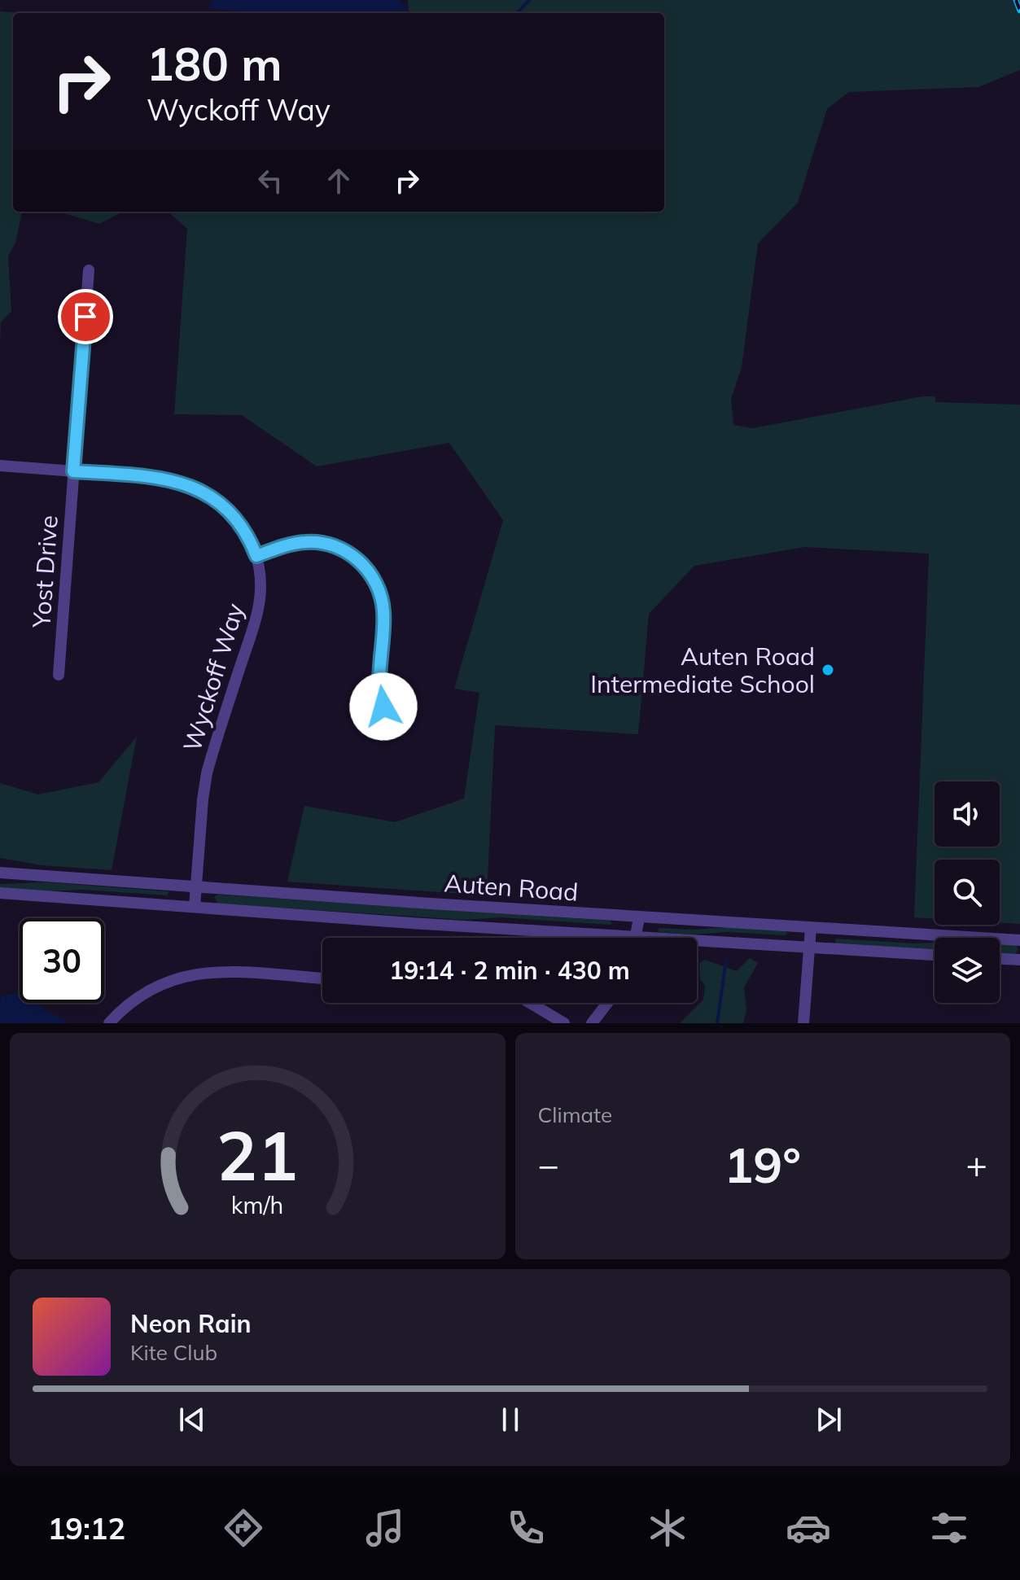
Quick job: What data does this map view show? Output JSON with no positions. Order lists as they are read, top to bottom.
{
  "streets": {
    "street": ["Yost Drive", "Wyckoff Way", "Auten Road"]
  },
  "crossings": [
    ["Yost Drive", "Wyckoff Way"],
    ["Wyckoff Way", "Auten Road"]
  ],
  "places": ["Auten Road Intermediate School"],
  "page": {
    "turn": ["180 m", "Wyckoff Way"],
    "limit": "30",
    "trip": "19:14 · 2 min · 430 m",
    "tile": "Climate",
    "heat": ["−", "19°", "+"],
    "song": ["Neon Rain", "Kite Club"],
    "tabs": "19:12",
    "gauge": ["21", "km/h"]
  }
}
